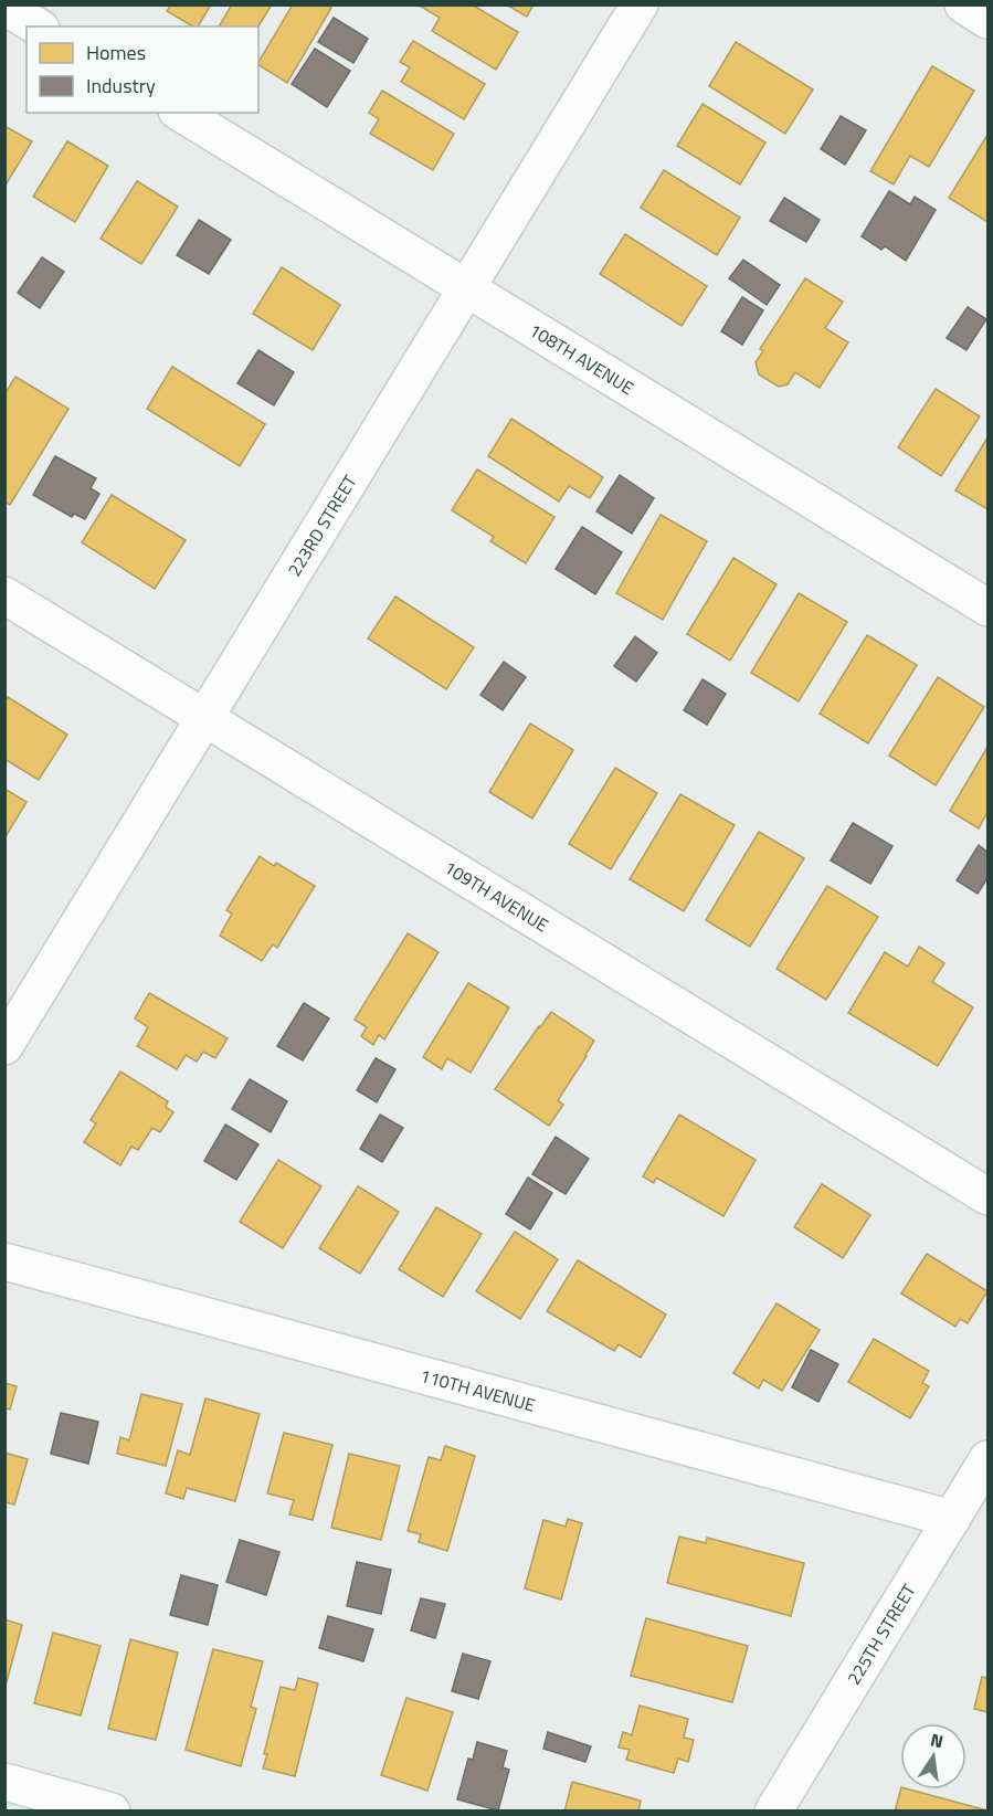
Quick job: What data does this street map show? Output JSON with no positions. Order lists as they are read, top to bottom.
{
  "streets": {
    "street": [
      "108TH AVENUE",
      "223RD STREET",
      "109TH AVENUE",
      "110TH AVENUE",
      "225TH STREET"
    ]
  },
  "crossings": [
    ["108TH AVENUE", "223RD STREET"],
    ["223RD STREET", "109TH AVENUE"],
    ["110TH AVENUE", "225TH STREET"]
  ],
  "legend": ["Homes", "Industry"],
  "north": "top"
}
